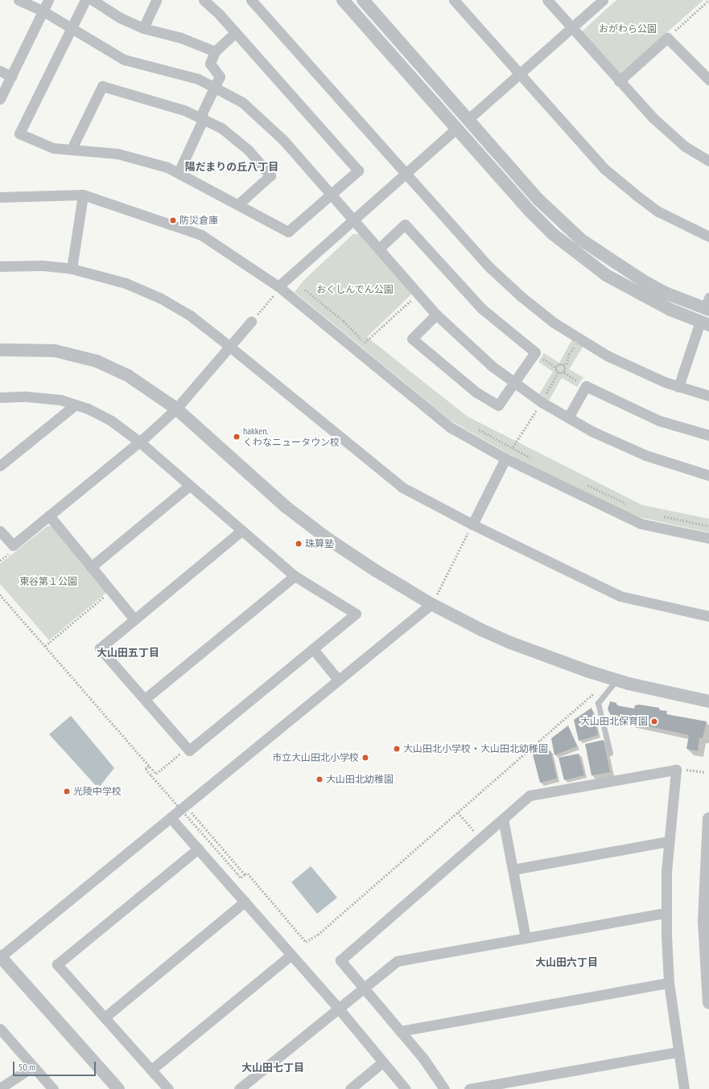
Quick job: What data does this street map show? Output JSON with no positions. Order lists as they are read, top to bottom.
{
  "districts": [
    "陽だまりの丘八丁目",
    "大山田五丁目",
    "大山田六丁目",
    "大山田七丁目"
  ],
  "parks": ["おがわら公園", "おくしんでん公園", "東谷第１公園"],
  "places": [
    "防災倉庫",
    "hakken. くわなニュータウン校",
    "珠算塾",
    "大山田北保育園",
    "大山田北小学校・大山田北幼稚園",
    "市立大山田北小学校",
    "大山田北幼稚園",
    "光陵中学校"
  ],
  "scale_bar": "50 m"
}
